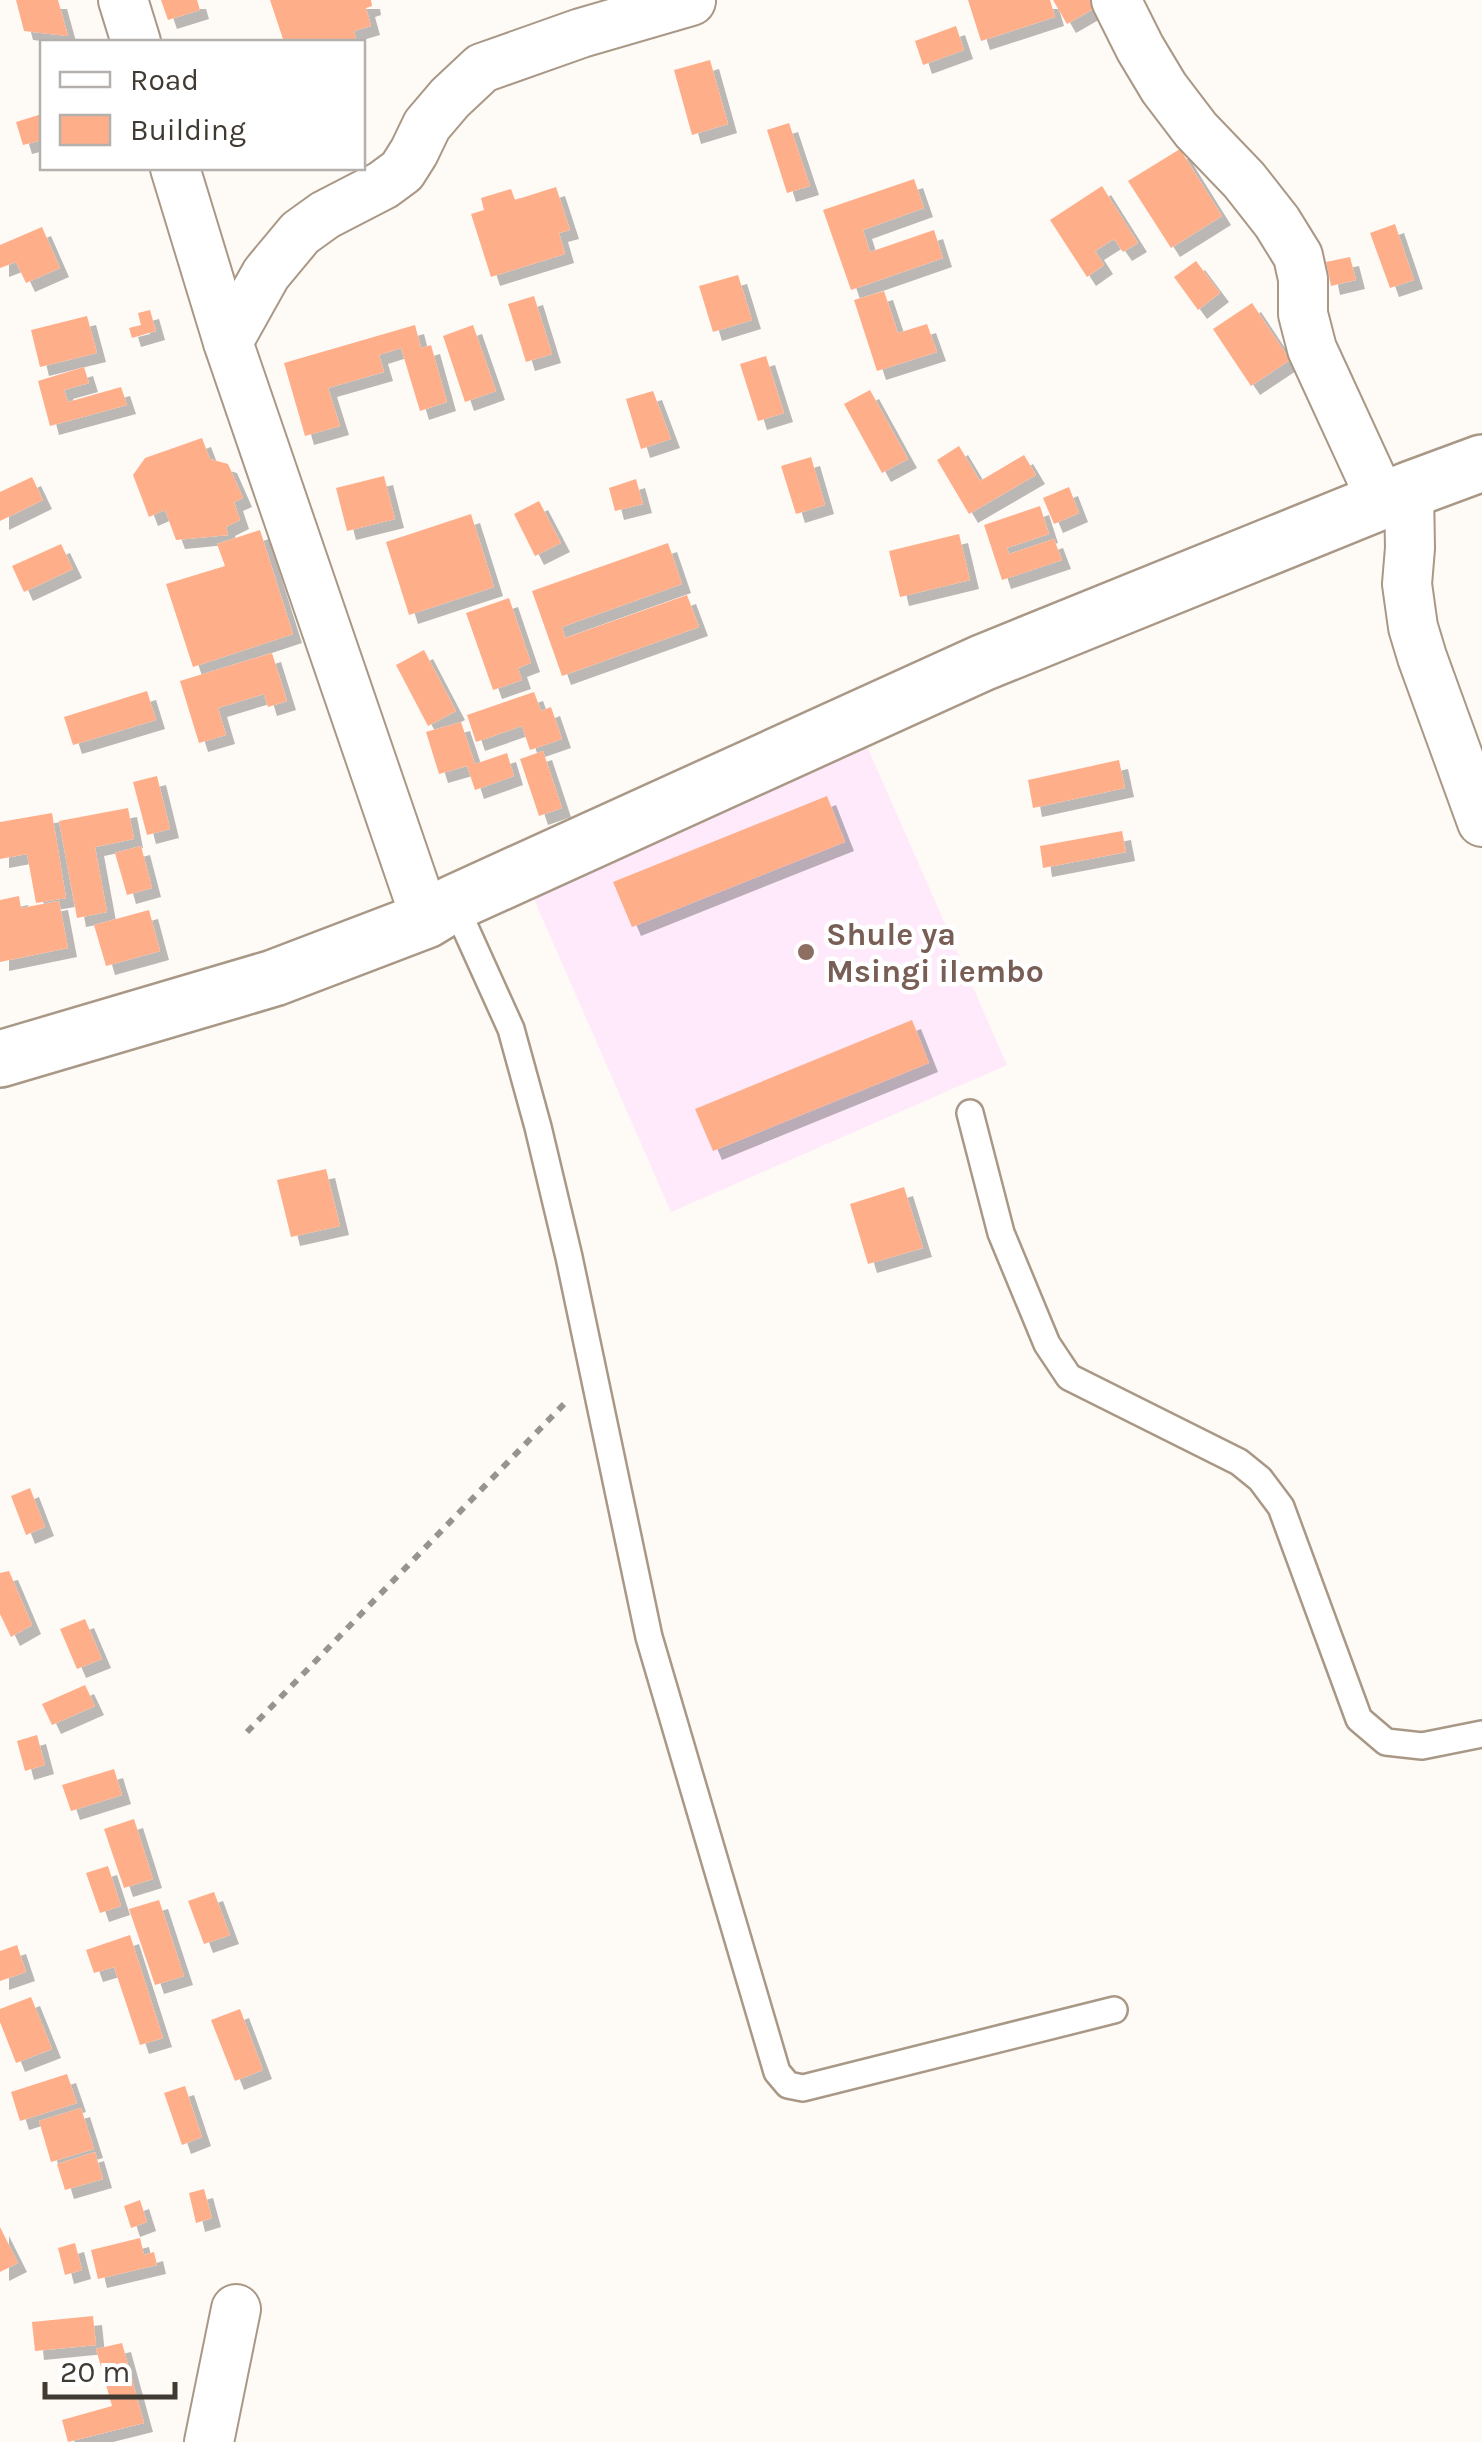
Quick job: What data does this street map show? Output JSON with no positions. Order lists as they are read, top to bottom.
{
  "places": ["Shule ya Msingi ilembo"],
  "legend": ["Road", "Building"],
  "scale_bar": "20 m"
}
